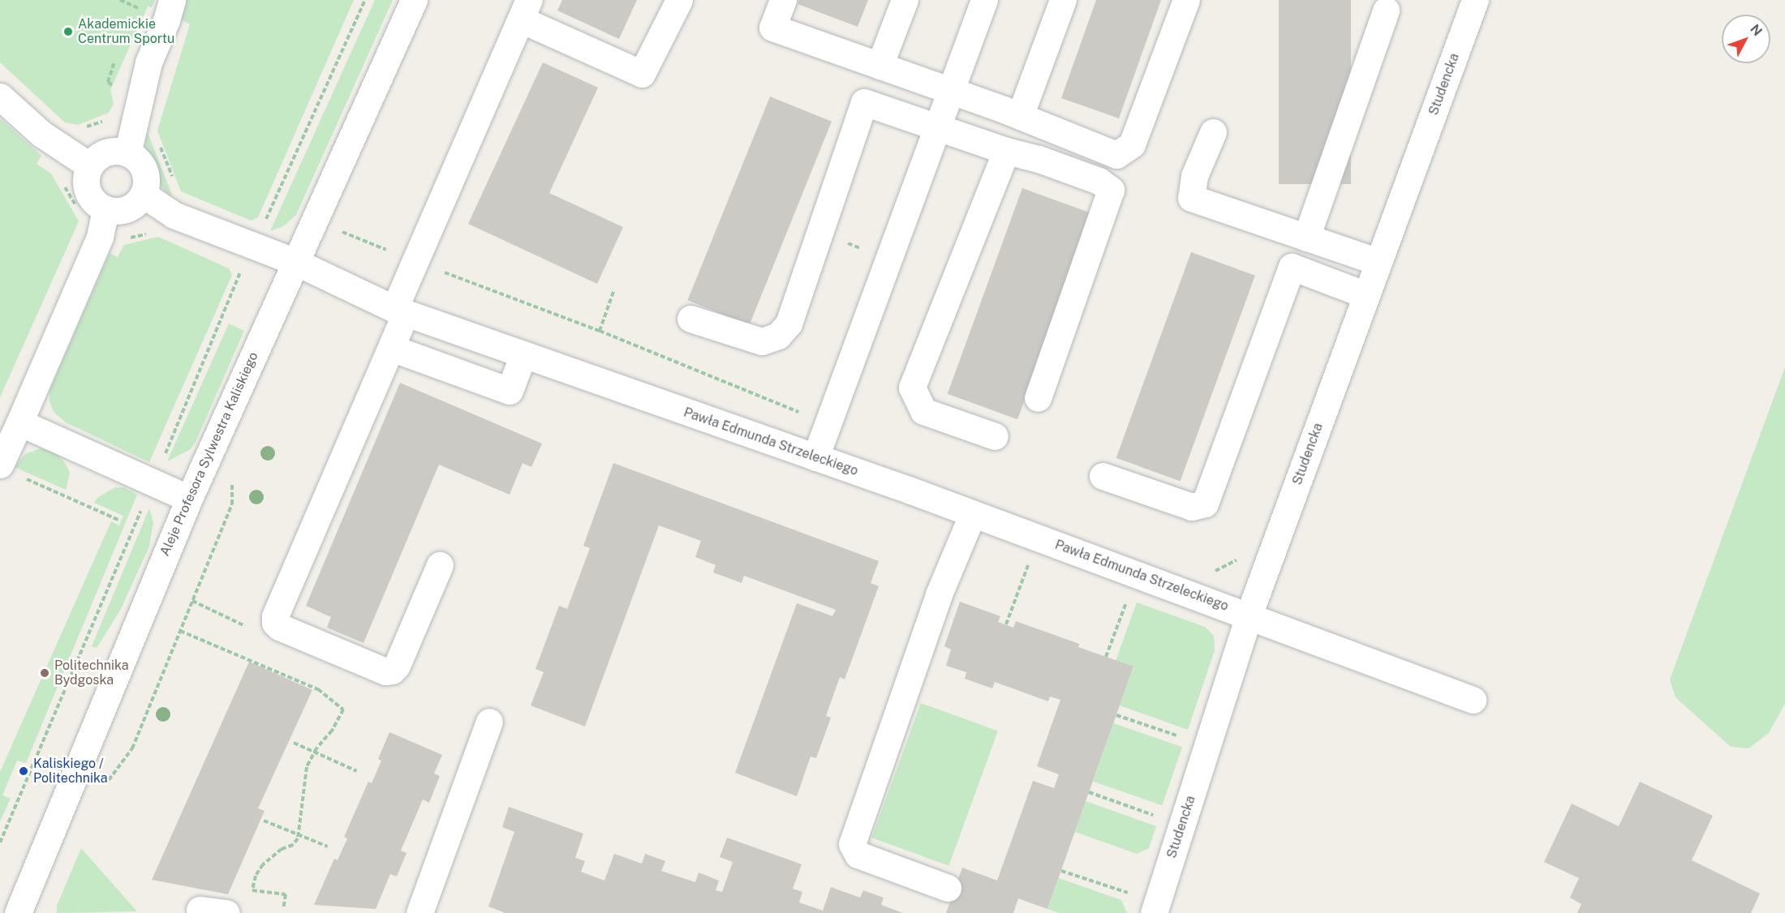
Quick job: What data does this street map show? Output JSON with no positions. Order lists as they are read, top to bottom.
{
  "streets": {
    "street": ["Studencka", "Pawła Edmunda Strzeleckiego", "Aleje Profesora Sylwestra Kaliskiego"]
  },
  "crossings": [
    ["Studencka", "Pawła Edmunda Strzeleckiego"],
    ["Pawła Edmunda Strzeleckiego", "Aleje Profesora Sylwestra Kaliskiego"]
  ],
  "places": ["Akademickie Centrum Sportu", "Politechnika Bydgoska", "Kaliskiego / Politechnika"],
  "north": "top right"
}
